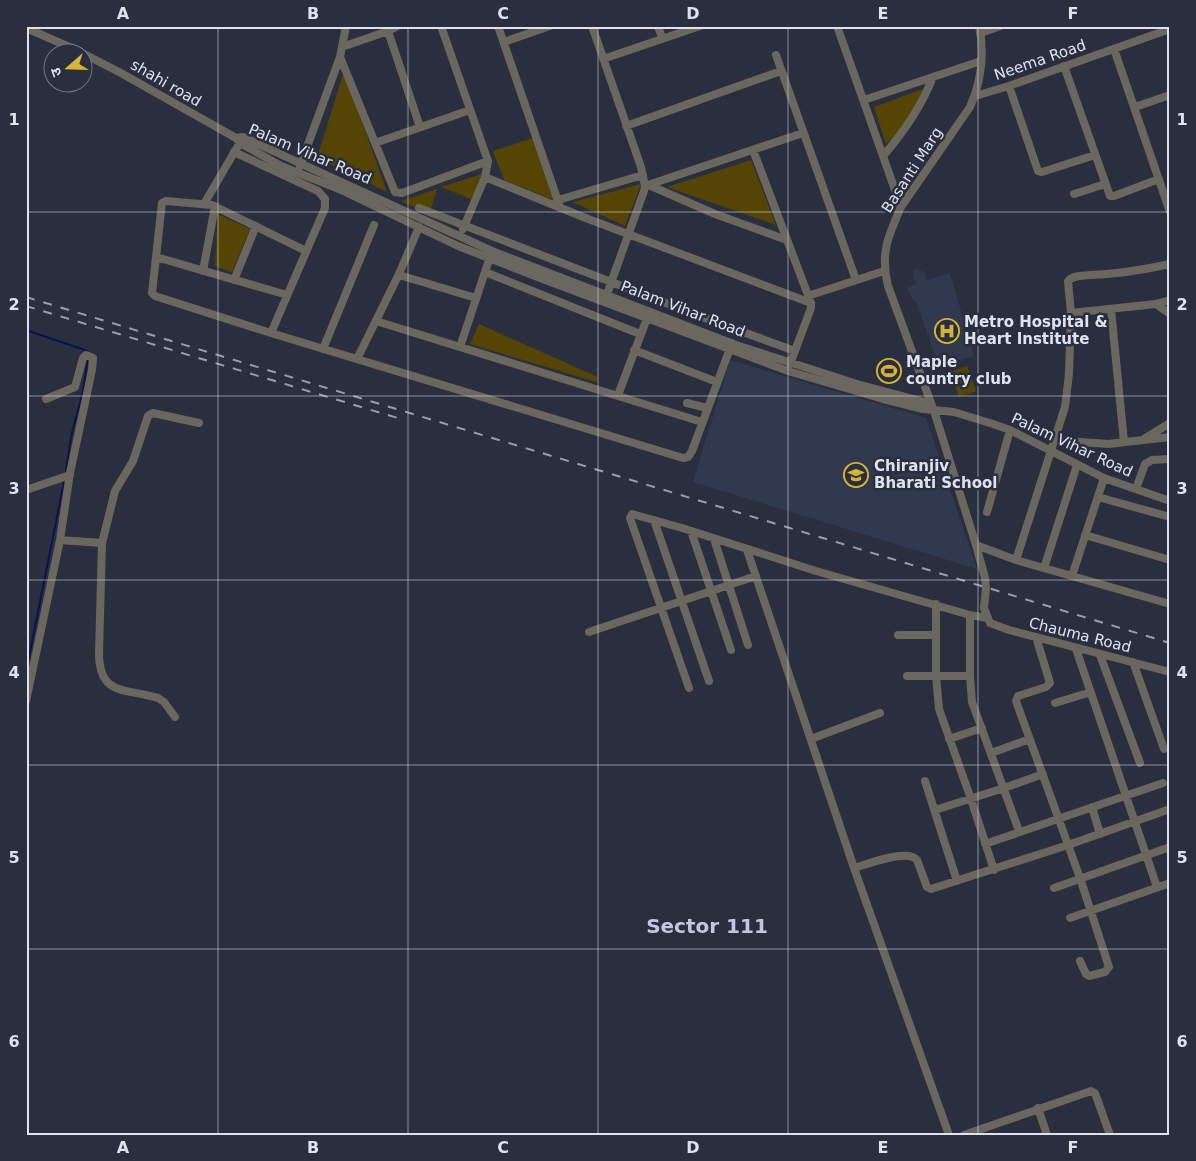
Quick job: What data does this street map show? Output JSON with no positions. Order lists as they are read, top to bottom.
{
  "streets": {
    "street": [
      "Neema Road",
      "shahi road",
      "Palam Vihar Road",
      "Basanti Marg",
      "Chauma Road"
    ]
  },
  "crossings": [
    ["Neema Road", "Basanti Marg"],
    ["shahi road", "Palam Vihar Road"],
    ["Palam Vihar Road", "Basanti Marg"],
    ["Basanti Marg", "Chauma Road"]
  ],
  "districts": ["Sector 111"],
  "places": {
    "hospital": ["Metro Hospital & Heart Institute"],
    "sports": ["Maple country club"],
    "school or university": ["Chiranjiv Bharati School"]
  },
  "north": "left",
  "grid": {
    "columns": [
      "A",
      "B",
      "C",
      "D",
      "E",
      "F"
    ],
    "rows": [
      "1",
      "2",
      "3",
      "4",
      "5",
      "6"
    ]
  }
}
